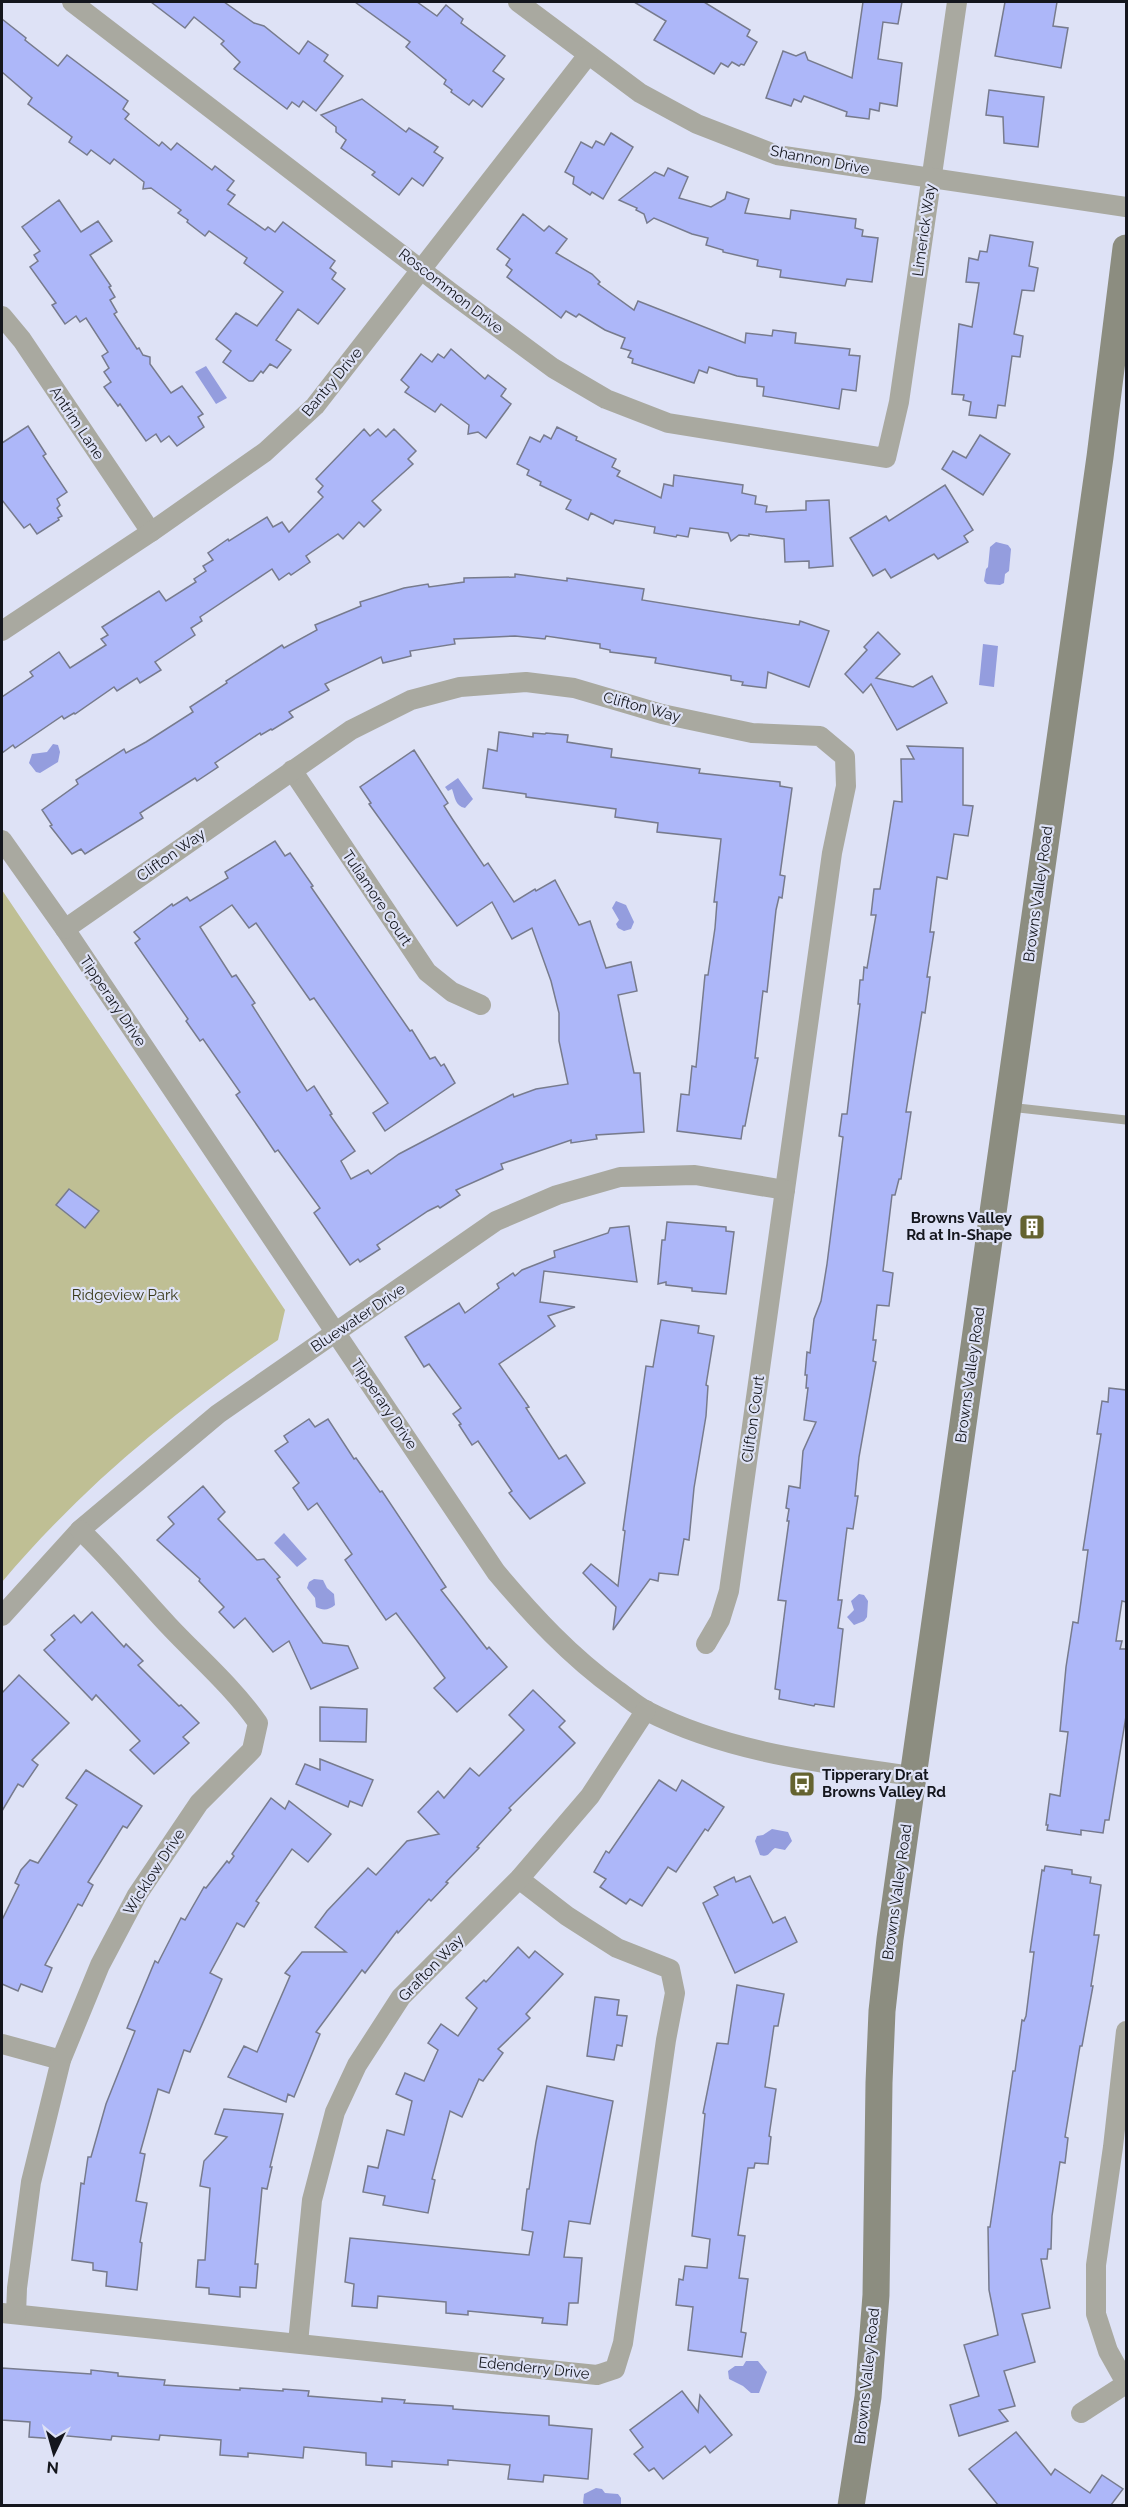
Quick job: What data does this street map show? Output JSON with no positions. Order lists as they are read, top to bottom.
{
  "streets": {
    "main road": ["Browns Valley Road"],
    "street": [
      "Shannon Drive",
      "Limerick Way",
      "Roscommon Drive",
      "Bantry Drive",
      "Antrim Lane",
      "Clifton Way",
      "Tuliamore Court",
      "Tipperary Drive",
      "Bluewater Drive",
      "Clifton Court",
      "Wicklow Drive",
      "Grafton Way",
      "Edenderry Drive"
    ]
  },
  "crossings": [
    ["Shannon Drive", "Limerick Way"],
    ["Shannon Drive", "Bantry Drive"],
    ["Limerick Way", "Roscommon Drive"],
    ["Roscommon Drive", "Bantry Drive"],
    ["Bantry Drive", "Antrim Lane"],
    ["Clifton Way", "Tuliamore Court"],
    ["Clifton Way", "Tipperary Drive"],
    ["Clifton Way", "Bluewater Drive"],
    ["Clifton Way", "Clifton Court"],
    ["Browns Valley Road", "Tipperary Drive"],
    ["Tipperary Drive", "Bluewater Drive"],
    ["Tipperary Drive", "Grafton Way"],
    ["Bluewater Drive", "Clifton Court"],
    ["Bluewater Drive", "Wicklow Drive"],
    ["Wicklow Drive", "Edenderry Drive"],
    ["Grafton Way", "Edenderry Drive"]
  ],
  "parks": ["Ridgeview Park"],
  "places": {
    "building": ["Browns Valley Rd at In-Shape"],
    "bus stop": ["Tipperary Dr at Browns Valley Rd"]
  },
  "north": "bottom"
}
